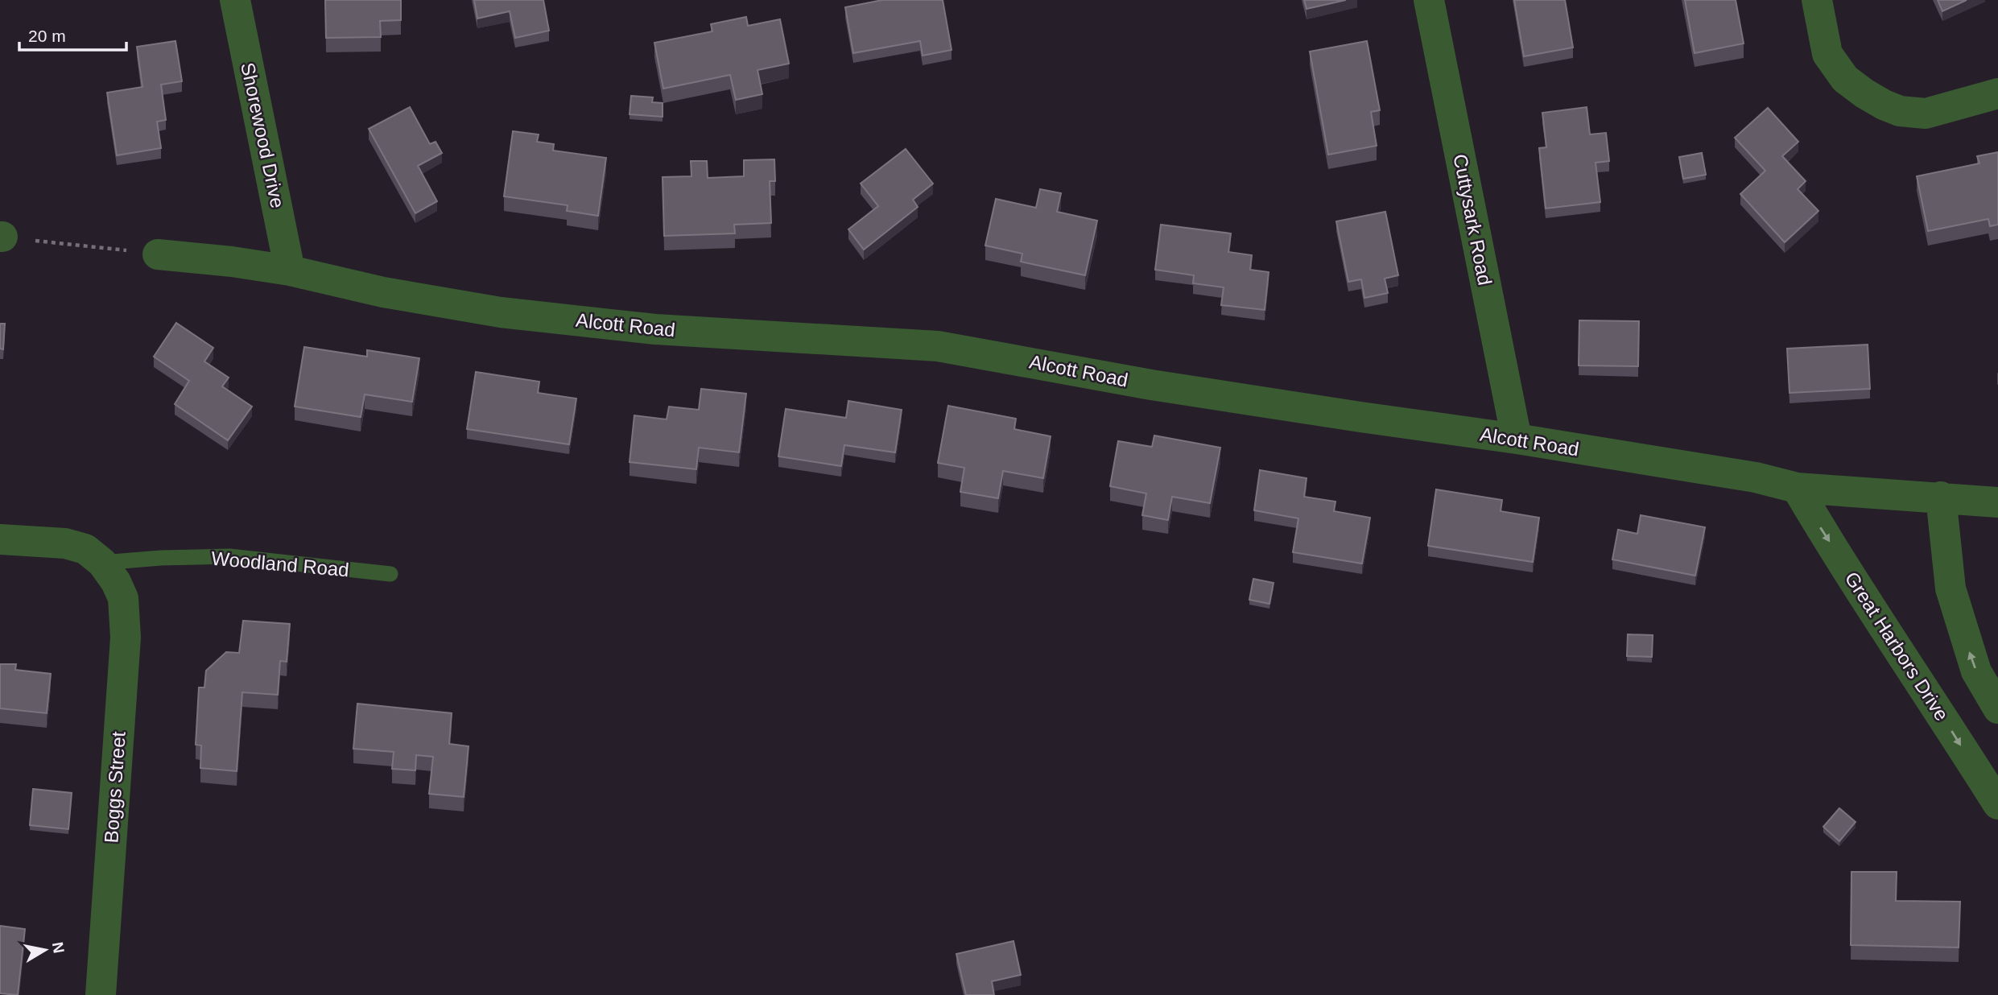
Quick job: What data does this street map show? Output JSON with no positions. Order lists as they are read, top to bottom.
{
  "streets": {
    "street": [
      "Shorewood Drive",
      "Cuttysark Road",
      "Alcott Road",
      "Great Harbors Drive",
      "Boggs Street"
    ],
    "lane": ["Woodland Road"]
  },
  "crossings": [
    ["Shorewood Drive", "Alcott Road"],
    ["Cuttysark Road", "Alcott Road"],
    ["Alcott Road", "Great Harbors Drive"],
    ["Woodland Road", "Boggs Street"]
  ],
  "scale_bar": "20 m",
  "north": "right"
}
